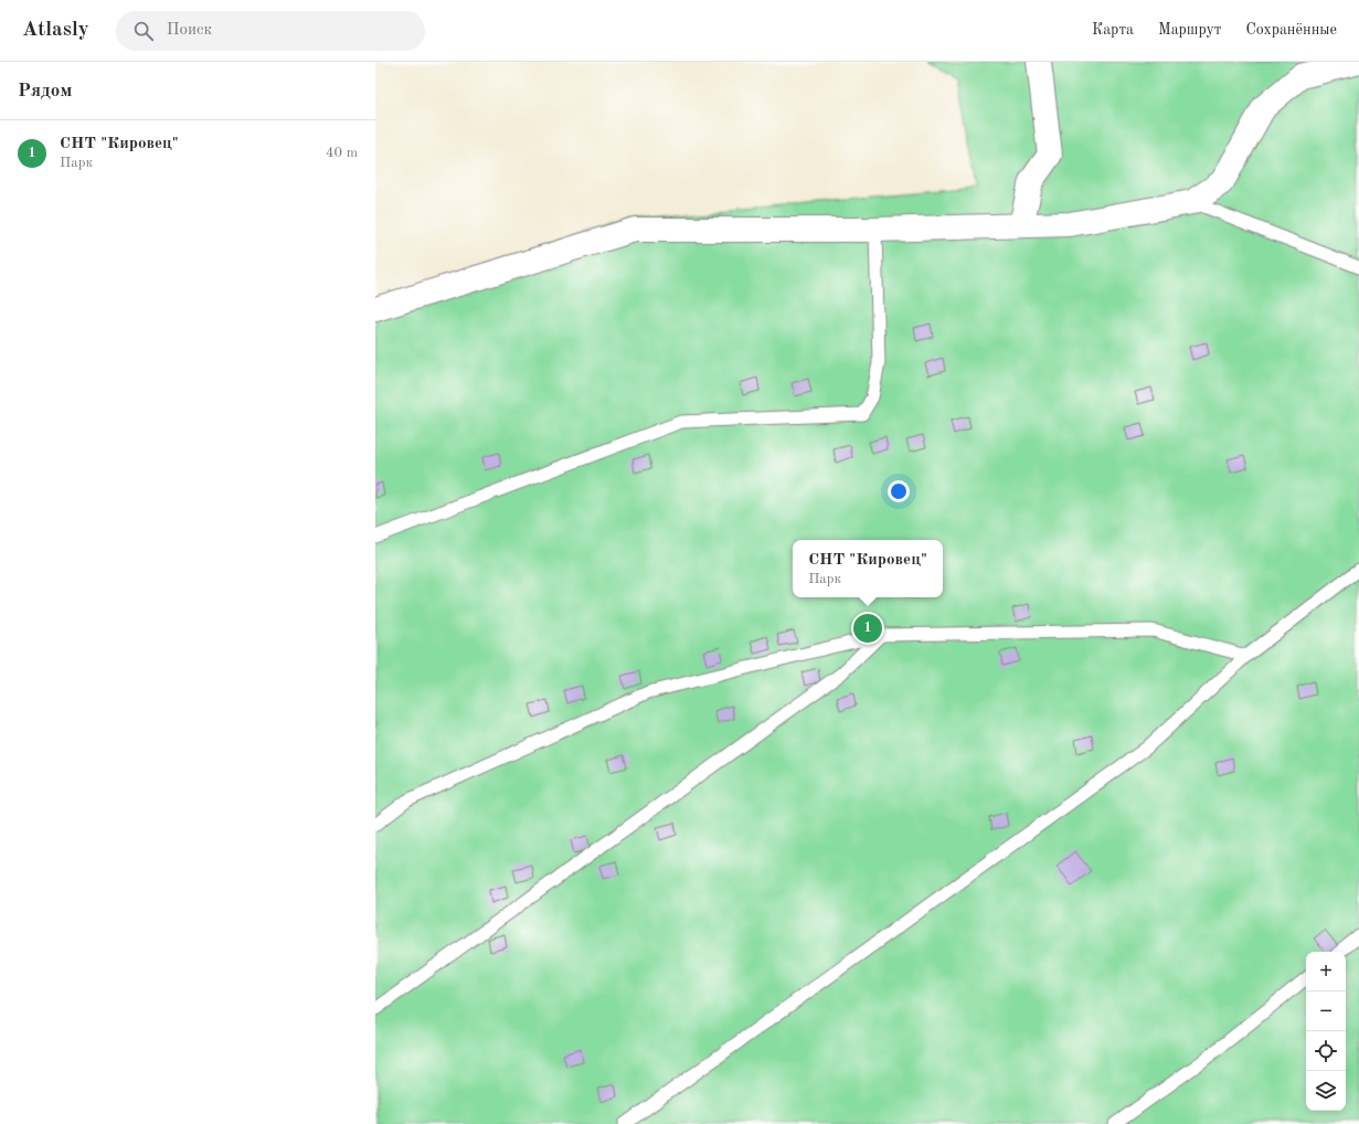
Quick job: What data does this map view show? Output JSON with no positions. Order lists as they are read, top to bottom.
{
  "page": {
    "header": "Atlasly",
    "search": "Поиск",
    "nav": ["Карта", "Маршрут", "Сохранённые"],
    "heading": "Рядом",
    "list": [
      {
        "mark": "1",
        "name": "СНТ \"Кировец\"",
        "note": "Парк",
        "value": "40 m"
      }
    ],
    "popup": ["СНТ \"Кировец\"", "Парк"],
    "pins": "1",
    "map_buttons": ["+", "−"]
  }
}
